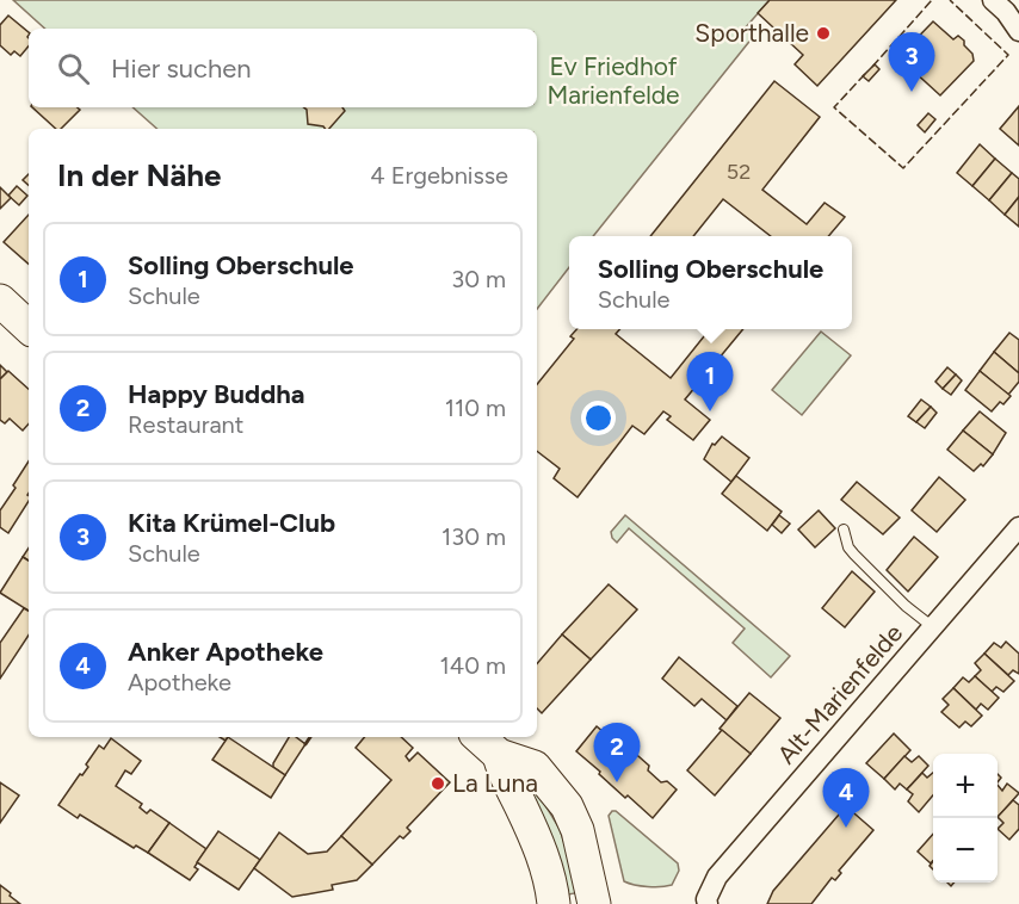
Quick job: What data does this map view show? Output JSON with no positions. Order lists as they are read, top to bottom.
{
  "streets": {
    "street": ["Alt-Marienfelde"]
  },
  "parks": ["Ev Friedhof Marienfelde"],
  "places": ["Sporthalle", "La Luna"],
  "house_numbers": ["52"],
  "page": {
    "search": "Hier suchen",
    "pins": [
      "3",
      "1",
      "2",
      "4"
    ],
    "heading": ["In der Nähe", "4 Ergebnisse"],
    "list": [
      {
        "mark": "1",
        "name": "Solling Oberschule",
        "note": "Schule",
        "value": "30 m"
      },
      {
        "mark": "2",
        "name": "Happy Buddha",
        "note": "Restaurant",
        "value": "110 m"
      },
      {
        "mark": "3",
        "name": "Kita Krümel-Club",
        "note": "Schule",
        "value": "130 m"
      },
      {
        "mark": "4",
        "name": "Anker Apotheke",
        "note": "Apotheke",
        "value": "140 m"
      }
    ],
    "popup": ["Solling Oberschule", "Schule"],
    "map_buttons": ["+", "−"]
  }
}
